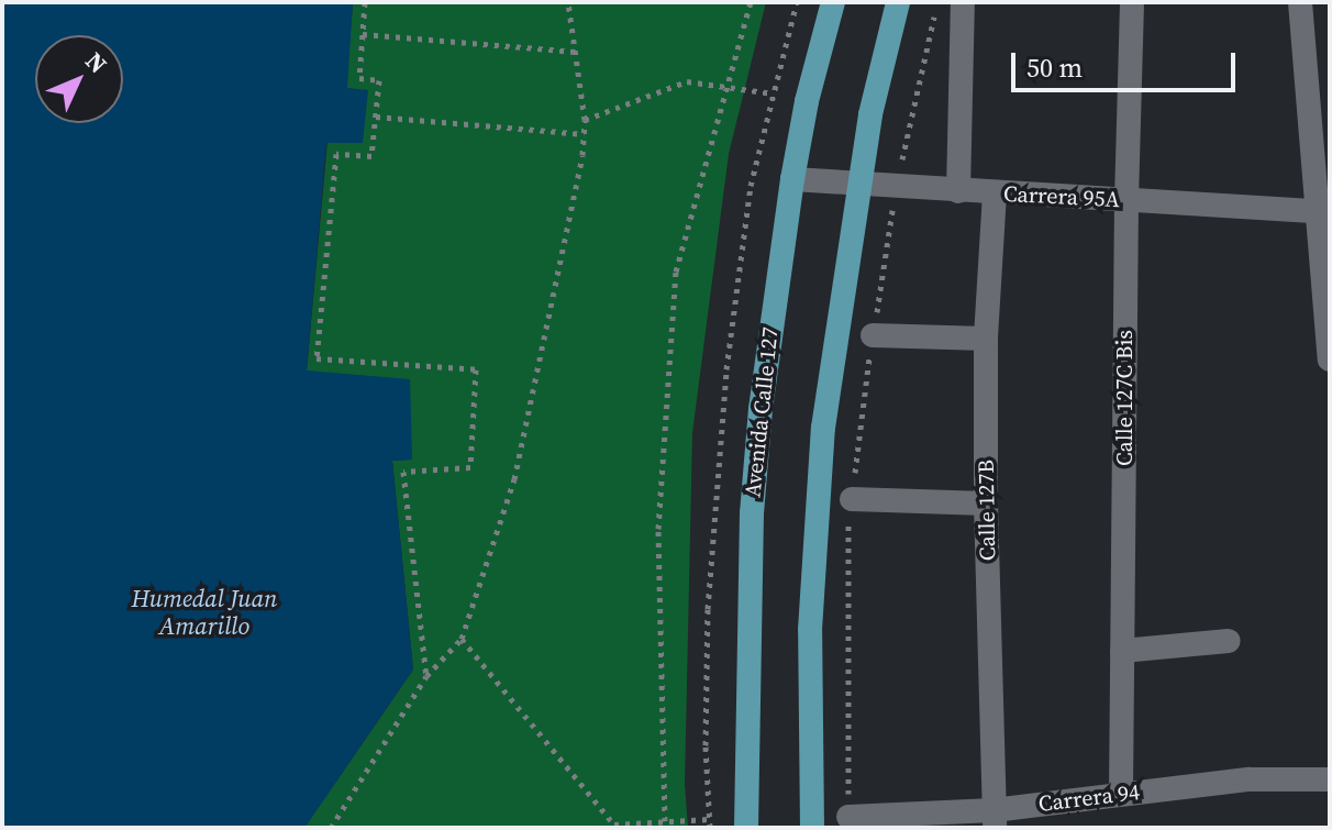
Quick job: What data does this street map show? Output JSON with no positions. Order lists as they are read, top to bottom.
{
  "streets": {
    "main road": ["Avenida Calle 127"],
    "street": [
      "Carrera 95A",
      "Calle 127C Bis",
      "Calle 127B",
      "Carrera 94"
    ]
  },
  "crossings": [
    ["Carrera 95A", "Calle 127C Bis"],
    ["Carrera 95A", "Avenida Calle 127"],
    ["Carrera 95A", "Calle 127B"],
    ["Calle 127C Bis", "Carrera 94"],
    ["Calle 127B", "Carrera 94"]
  ],
  "water": ["Humedal Juan Amarillo"],
  "scale_bar": "50 m",
  "north": "top right"
}
